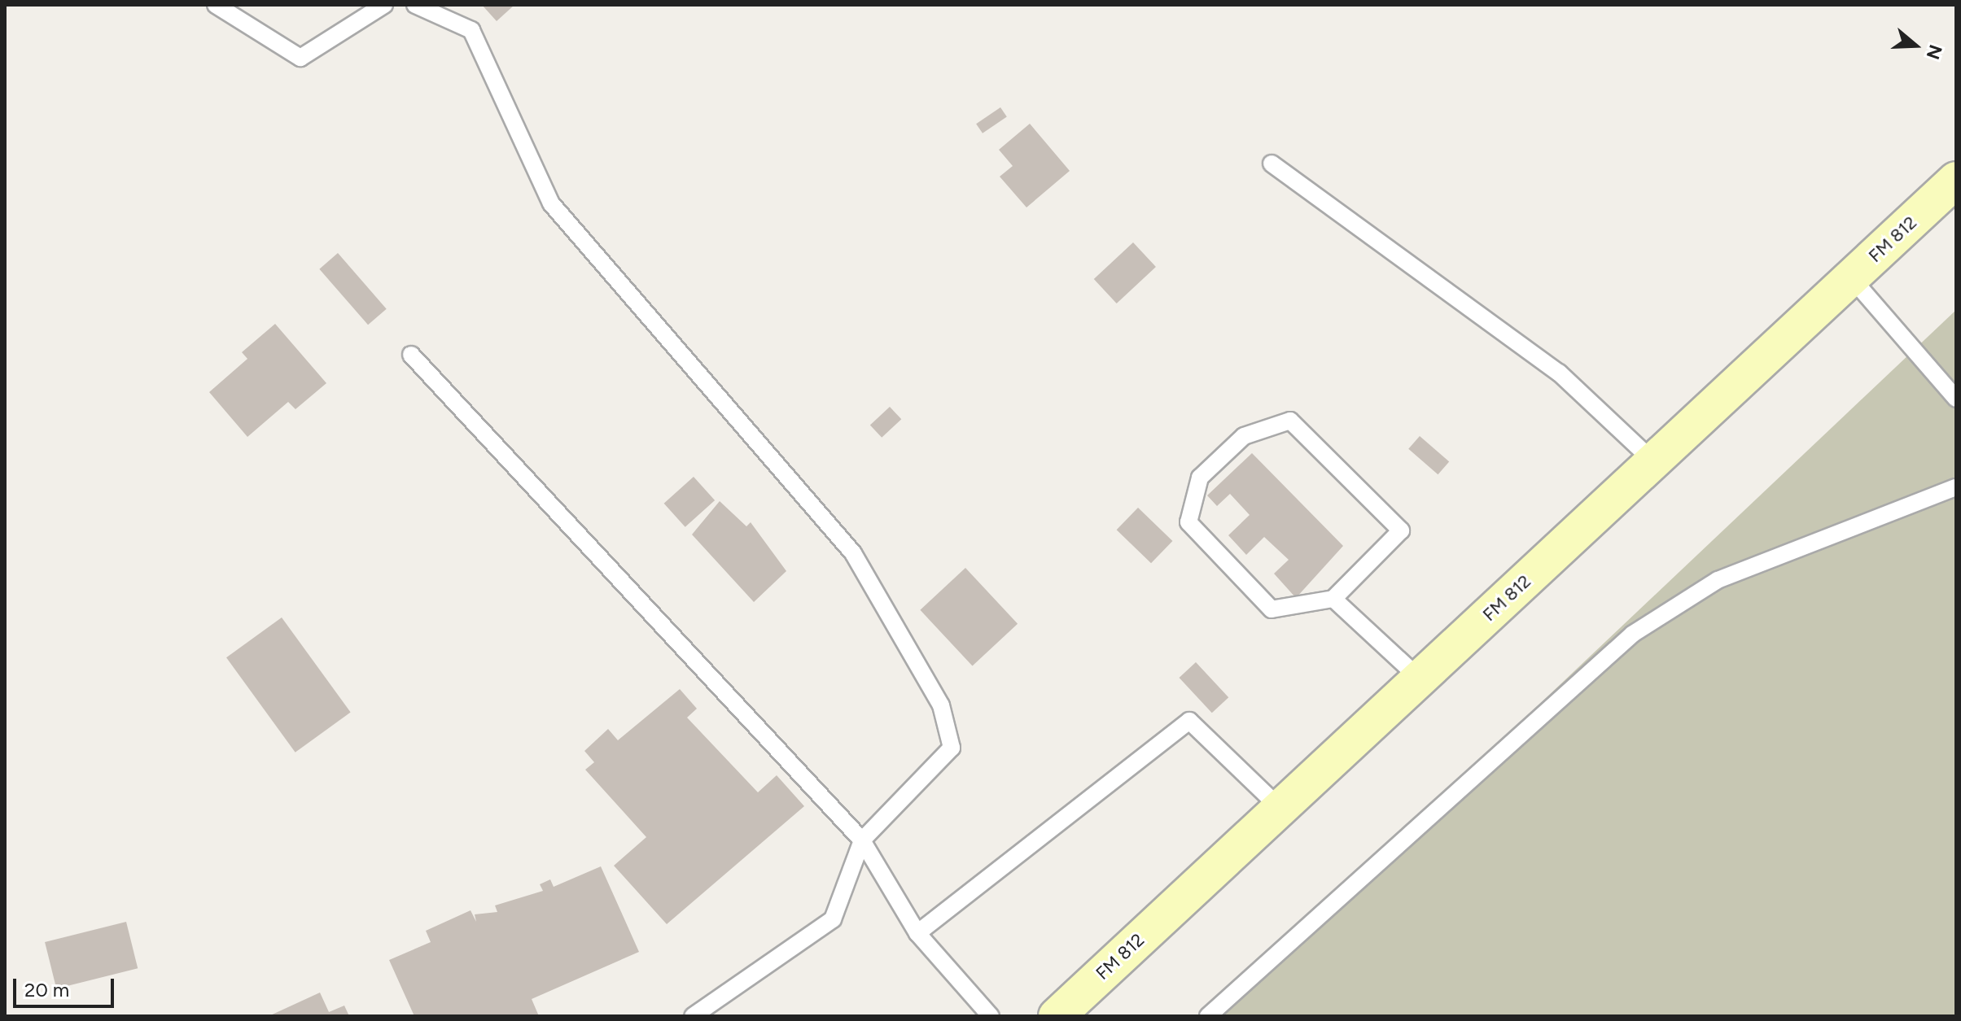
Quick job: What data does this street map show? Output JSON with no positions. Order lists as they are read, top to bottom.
{
  "streets": {
    "main road": ["FM 812"]
  },
  "scale_bar": "20 m",
  "north": "right"
}
